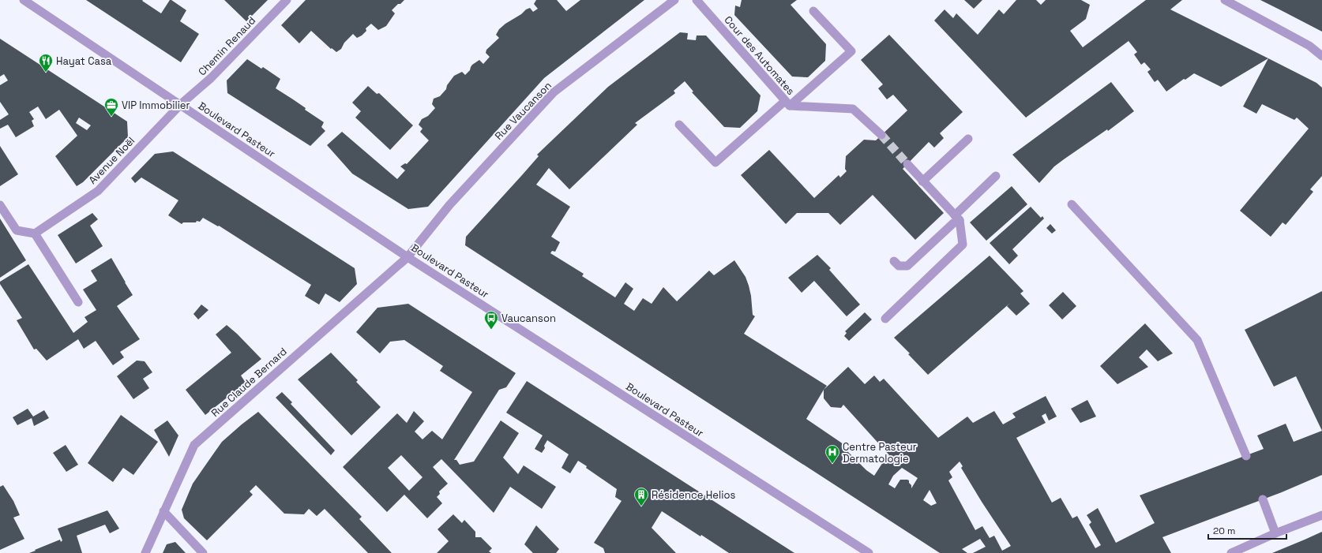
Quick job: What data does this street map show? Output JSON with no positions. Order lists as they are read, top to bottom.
{
  "streets": {
    "street": [
      "Chemin Renaud",
      "Cour des Automates",
      "Rue Vaucanson",
      "Boulevard Pasteur",
      "Avenue Noël",
      "Rue Claude Bernard"
    ]
  },
  "crossings": [
    ["Chemin Renaud", "Boulevard Pasteur"],
    ["Chemin Renaud", "Avenue Noël"],
    ["Rue Vaucanson", "Boulevard Pasteur"],
    ["Rue Vaucanson", "Rue Claude Bernard"],
    ["Boulevard Pasteur", "Avenue Noël"],
    ["Boulevard Pasteur", "Rue Claude Bernard"]
  ],
  "places": {
    "restaurant": ["Hayat Casa"],
    "office": ["VIP Immobilier"],
    "bus stop": ["Vaucanson"],
    "hospital": ["Centre Pasteur Dermatologie"],
    "building": ["Résidence Helios"]
  },
  "scale_bar": "20 m"
}
